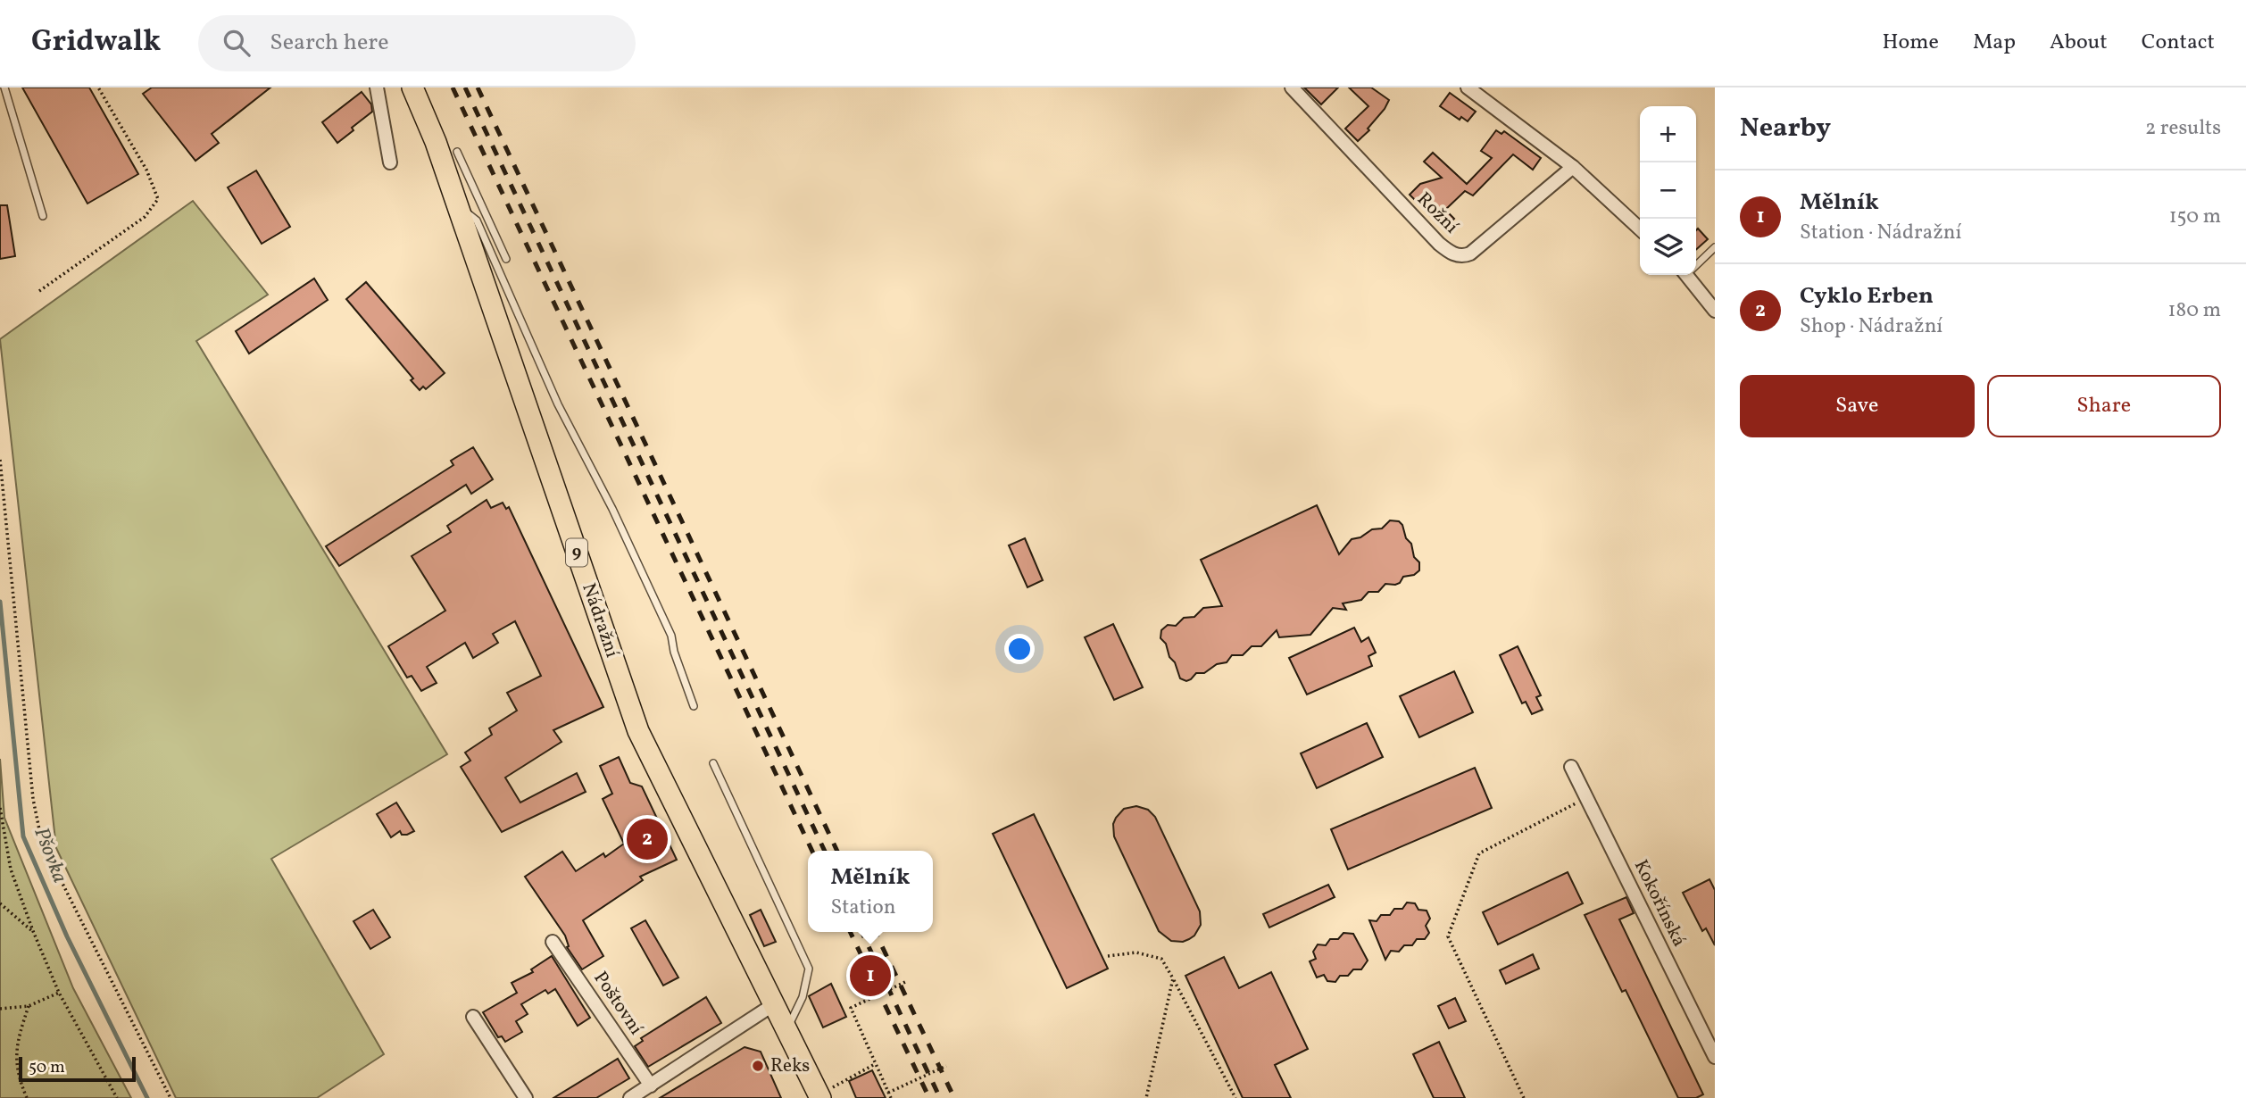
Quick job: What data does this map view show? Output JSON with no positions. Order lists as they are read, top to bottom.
{
  "streets": {
    "main road": ["9", "Nádražní"],
    "street": ["Rožní", "Kokořínská", "Poštovní"]
  },
  "water": ["Pšovka"],
  "places": ["Reks"],
  "scale_bar": "50 m",
  "page": {
    "header": "Gridwalk",
    "search": "Search here",
    "nav": [
      "Home",
      "Map",
      "About",
      "Contact"
    ],
    "heading": ["Nearby", "2 results"],
    "map_buttons": ["+", "−"],
    "list": [
      {
        "mark": "1",
        "name": "Mělník",
        "note": "Station · Nádražní",
        "value": "150 m"
      },
      {
        "mark": "2",
        "name": "Cyklo Erben",
        "note": "Shop · Nádražní",
        "value": "180 m"
      }
    ],
    "buttons": ["Save", "Share"],
    "pins": ["2", "1"],
    "popup": ["Mělník", "Station"],
    "scale": "50 m"
  }
}
